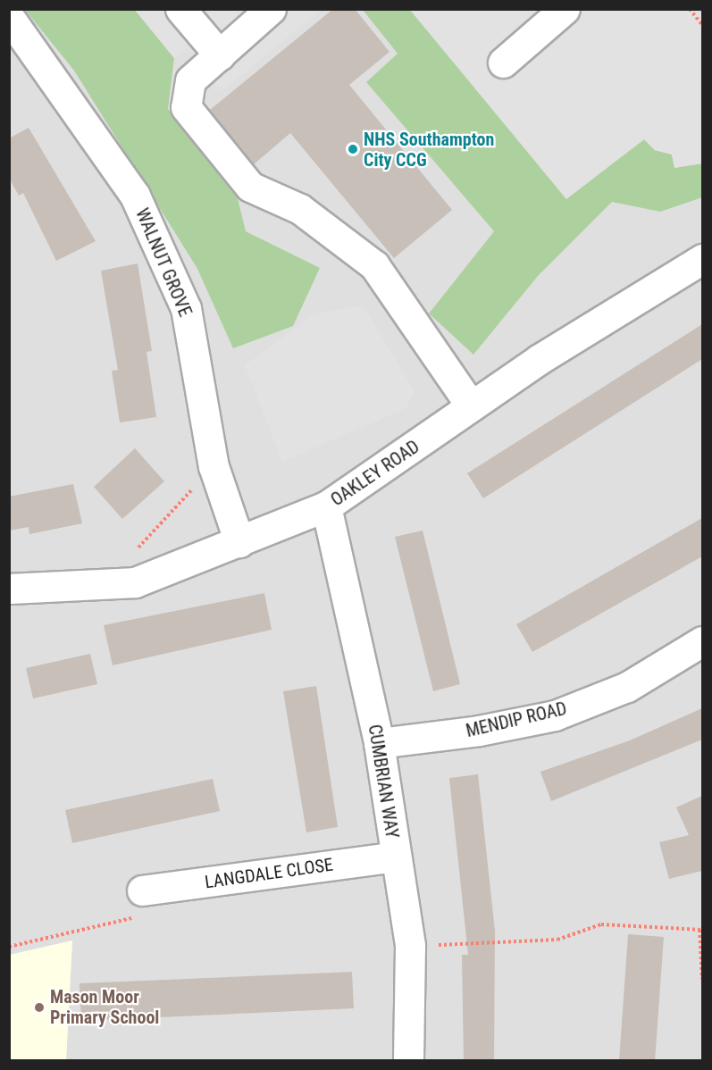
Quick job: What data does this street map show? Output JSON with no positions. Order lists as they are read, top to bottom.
{
  "streets": {
    "street": [
      "WALNUT GROVE",
      "OAKLEY ROAD",
      "MENDIP ROAD",
      "CUMBRIAN WAY",
      "LANGDALE CLOSE"
    ]
  },
  "crossings": [
    ["WALNUT GROVE", "OAKLEY ROAD"],
    ["OAKLEY ROAD", "CUMBRIAN WAY"],
    ["MENDIP ROAD", "CUMBRIAN WAY"],
    ["CUMBRIAN WAY", "LANGDALE CLOSE"]
  ],
  "places": ["NHS Southampton City CCG", "Mason Moor Primary School"]
}
